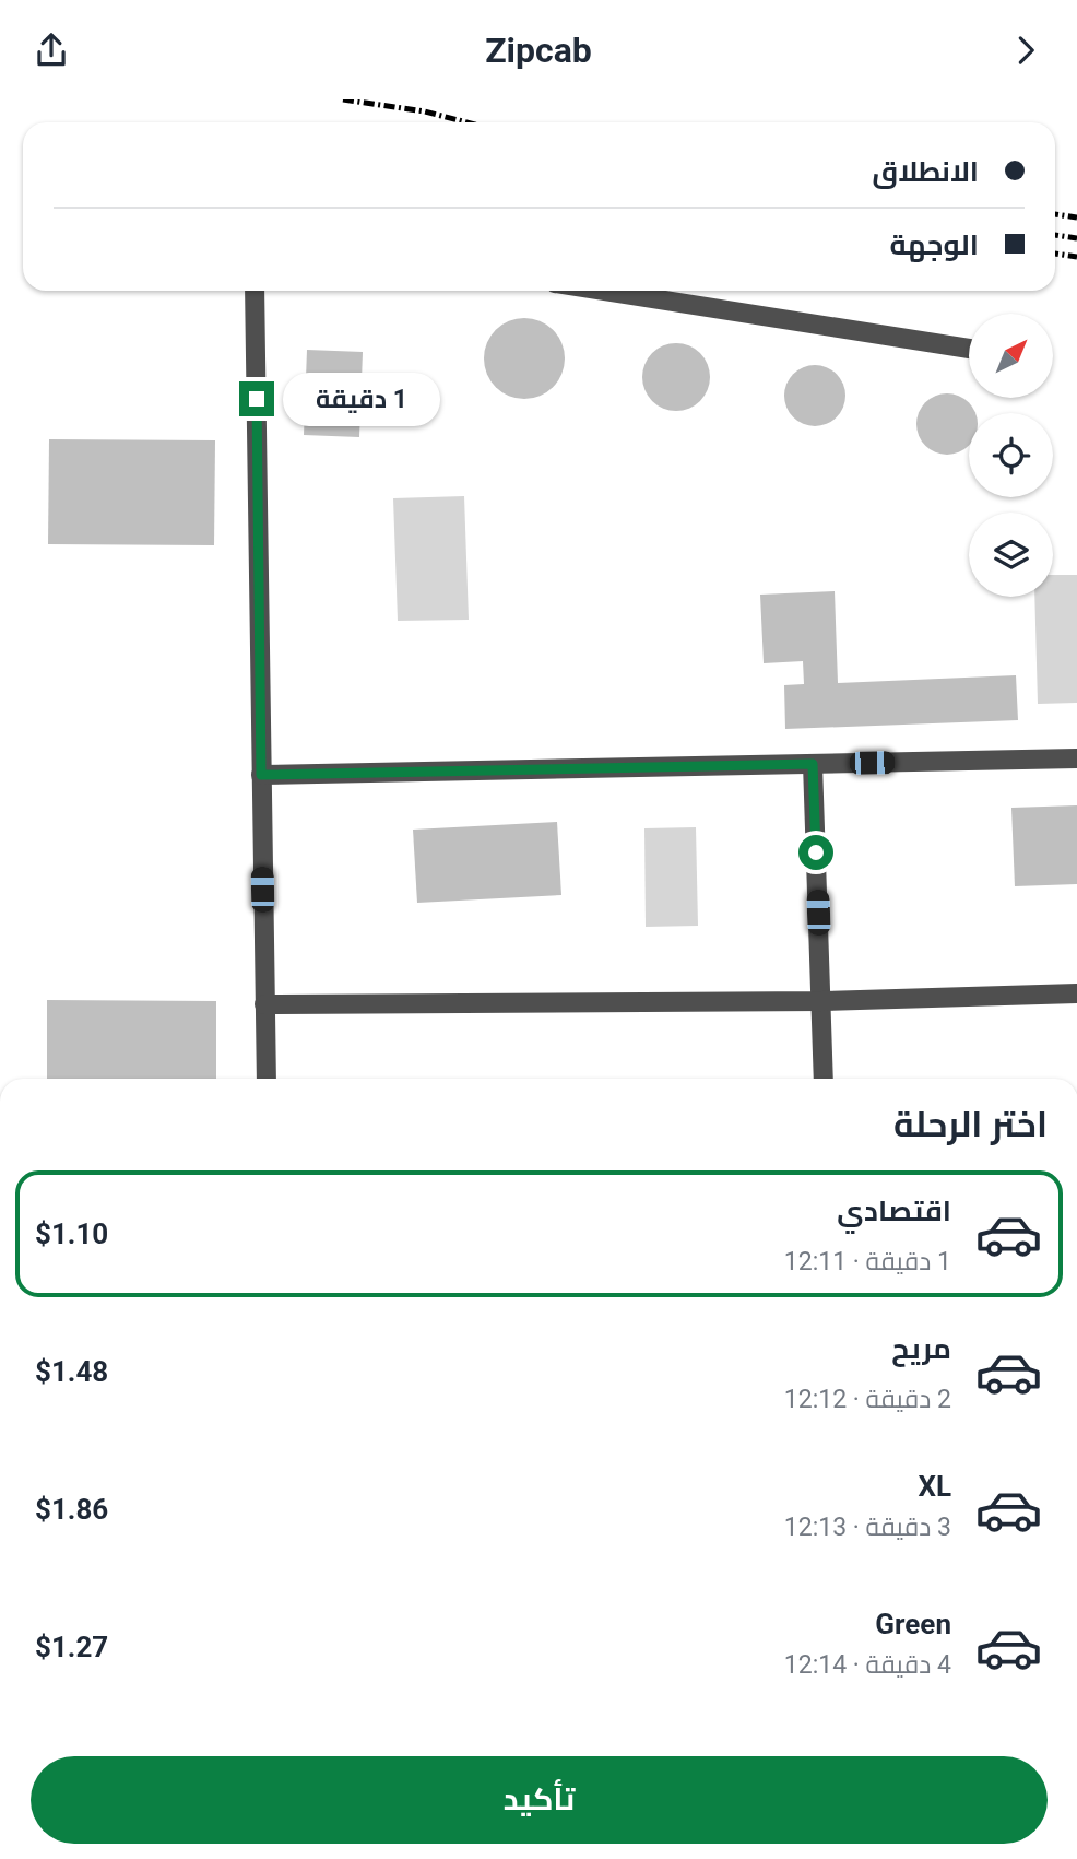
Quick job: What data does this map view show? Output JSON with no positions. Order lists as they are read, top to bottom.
{
  "north": "top right",
  "page": {
    "header": "Zipcab",
    "banner": ["الانطلاق", "الوجهة"],
    "bubble": "1 دقيقة",
    "heading": "اختر الرحلة",
    "list": [
      {
        "name": "اقتصادي",
        "note": "1 دقيقة · 12:11",
        "value": "$1.10"
      },
      {
        "name": "مريح",
        "note": "2 دقيقة · 12:12",
        "value": "$1.48"
      },
      {
        "name": "XL",
        "note": "3 دقيقة · 12:13",
        "value": "$1.86"
      },
      {
        "name": "Green",
        "note": "4 دقيقة · 12:14",
        "value": "$1.27"
      }
    ],
    "buttons": "تأكيد"
  }
}
